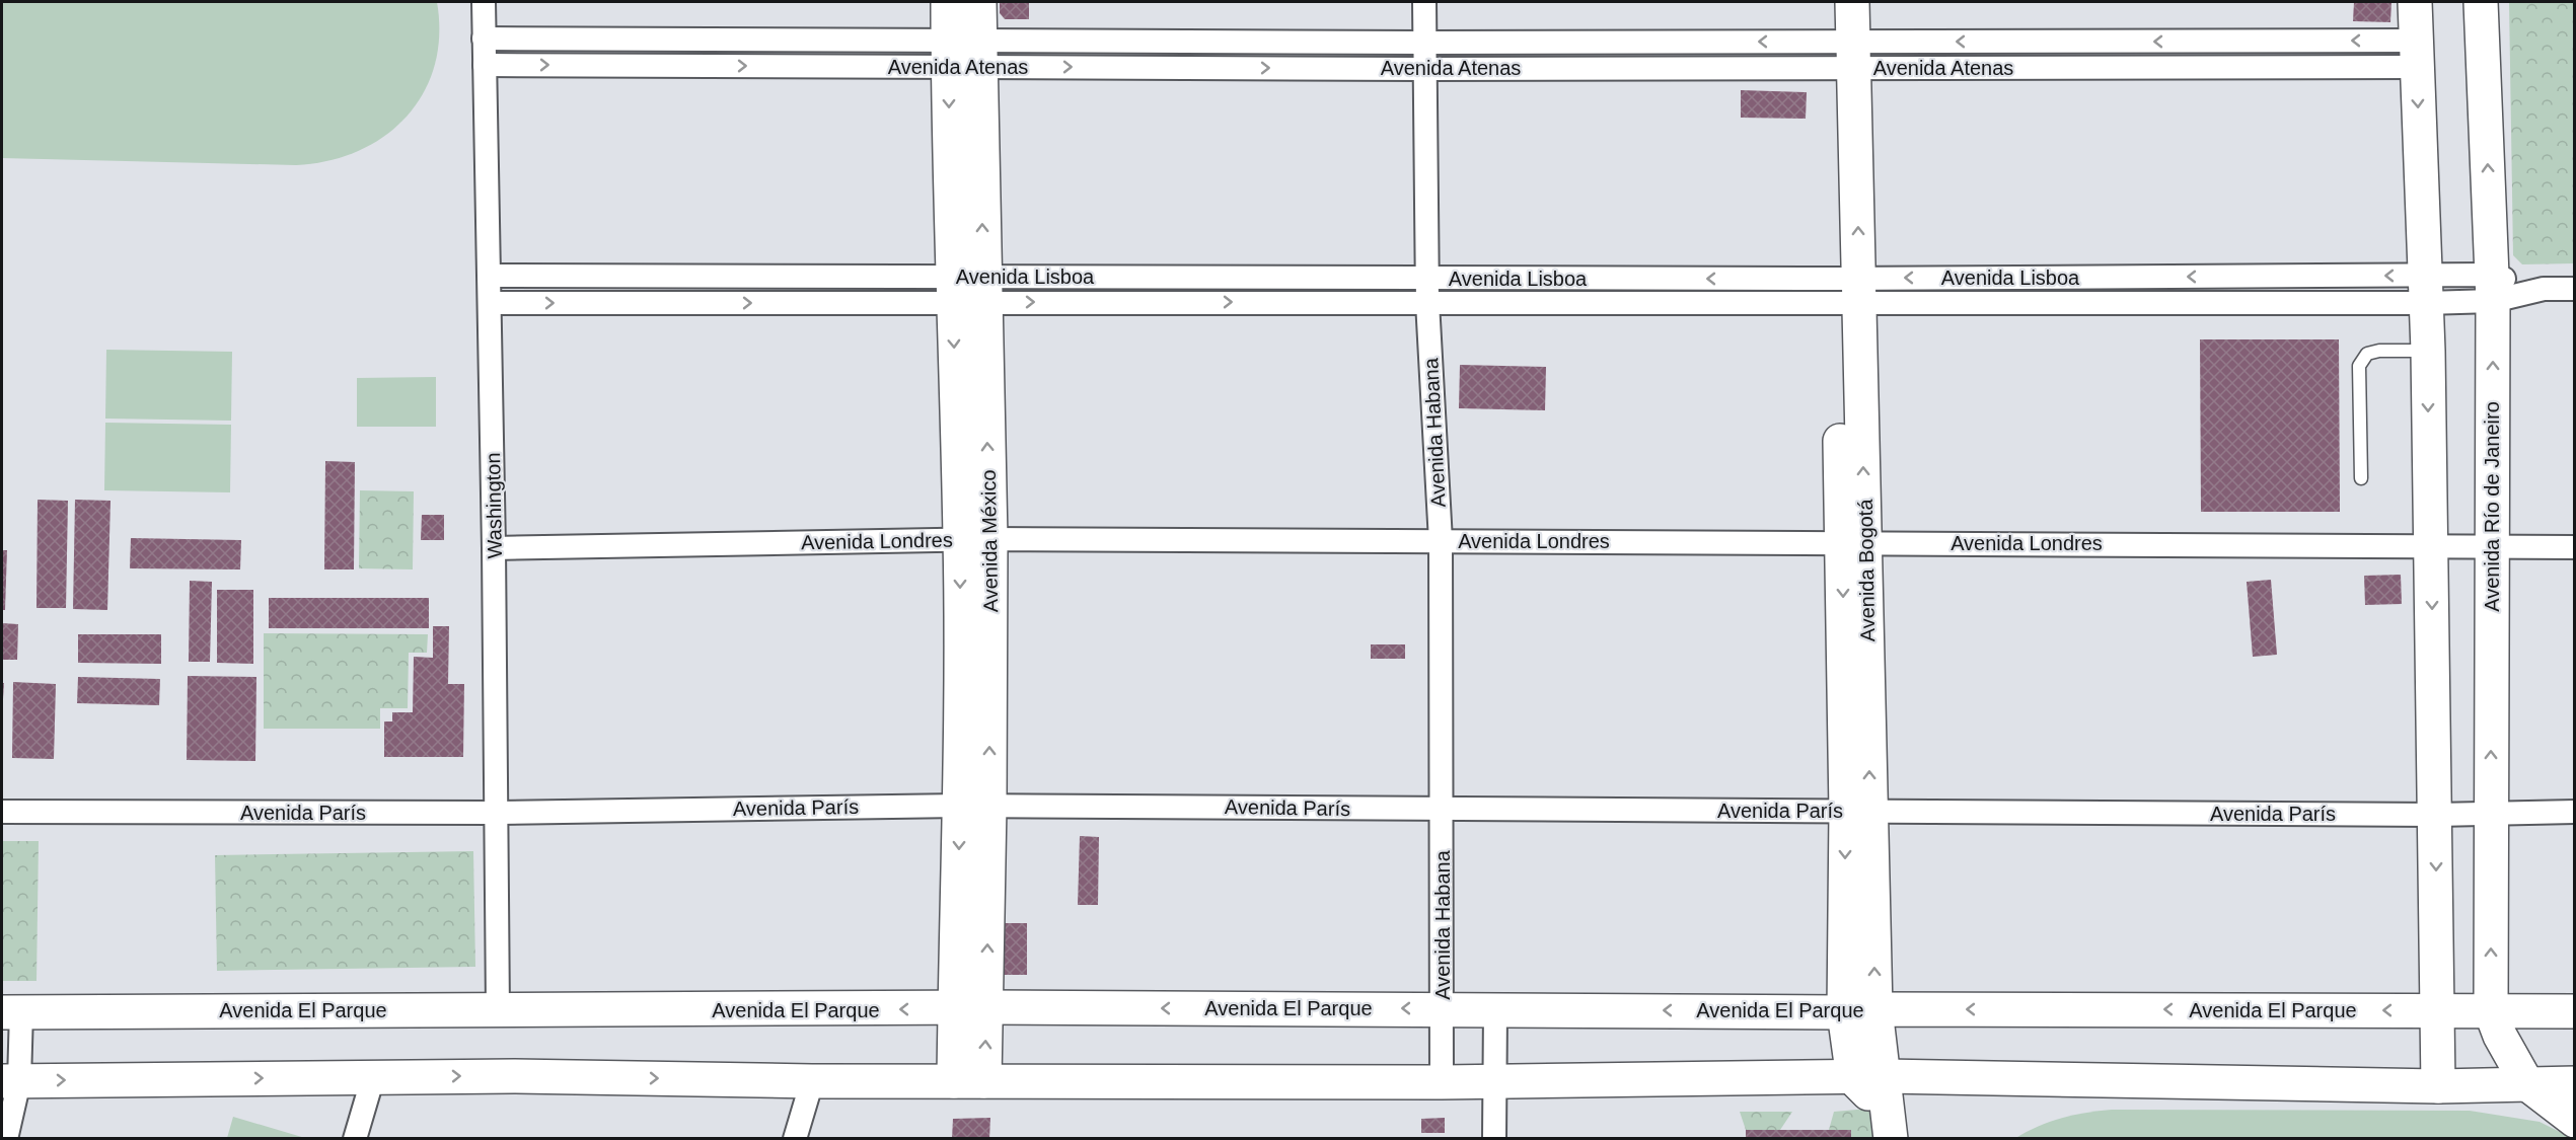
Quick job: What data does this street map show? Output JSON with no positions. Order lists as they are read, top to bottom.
{
  "streets": {
    "street": [
      "Avenida Atenas",
      "Avenida Lisboa",
      "Avenida Habana",
      "Washington",
      "Avenida Río de Janeiro",
      "Avenida Londres",
      "Avenida México",
      "Avenida Bogotá",
      "Avenida París",
      "Avenida El Parque"
    ]
  },
  "crossings": [
    ["Avenida Atenas", "Avenida Habana"],
    ["Avenida Atenas", "Washington"],
    ["Avenida Atenas", "Avenida México"],
    ["Avenida Atenas", "Avenida Bogotá"],
    ["Avenida Lisboa", "Avenida Habana"],
    ["Avenida Lisboa", "Washington"],
    ["Avenida Lisboa", "Avenida Río de Janeiro"],
    ["Avenida Lisboa", "Avenida México"],
    ["Avenida Lisboa", "Avenida Bogotá"],
    ["Avenida Habana", "Avenida Londres"],
    ["Avenida Habana", "Avenida París"],
    ["Avenida Habana", "Avenida El Parque"],
    ["Washington", "Avenida Londres"],
    ["Washington", "Avenida París"],
    ["Washington", "Avenida El Parque"],
    ["Avenida Río de Janeiro", "Avenida Londres"],
    ["Avenida Río de Janeiro", "Avenida París"],
    ["Avenida Río de Janeiro", "Avenida El Parque"],
    ["Avenida Londres", "Avenida México"],
    ["Avenida Londres", "Avenida Bogotá"],
    ["Avenida México", "Avenida París"],
    ["Avenida México", "Avenida El Parque"],
    ["Avenida Bogotá", "Avenida París"],
    ["Avenida Bogotá", "Avenida El Parque"]
  ]
}
